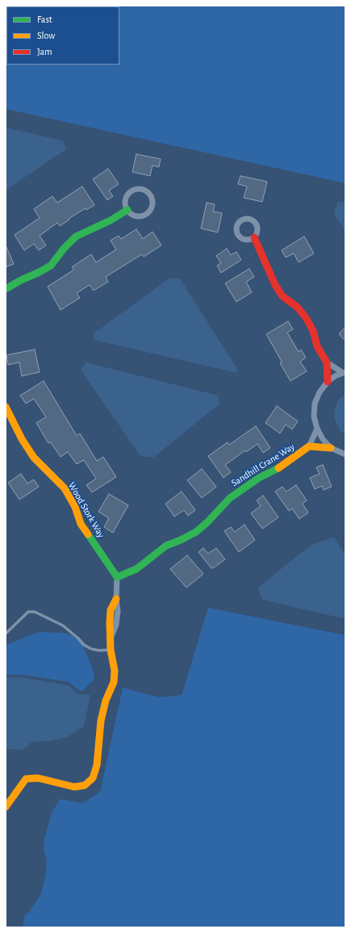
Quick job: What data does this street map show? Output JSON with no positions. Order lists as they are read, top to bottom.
{
  "streets": {
    "street": ["Sandhill Crane Way", "Wood Stork Way"]
  },
  "crossings": [
    ["Sandhill Crane Way", "Wood Stork Way"]
  ],
  "legend": ["Fast", "Slow", "Jam"]
}
